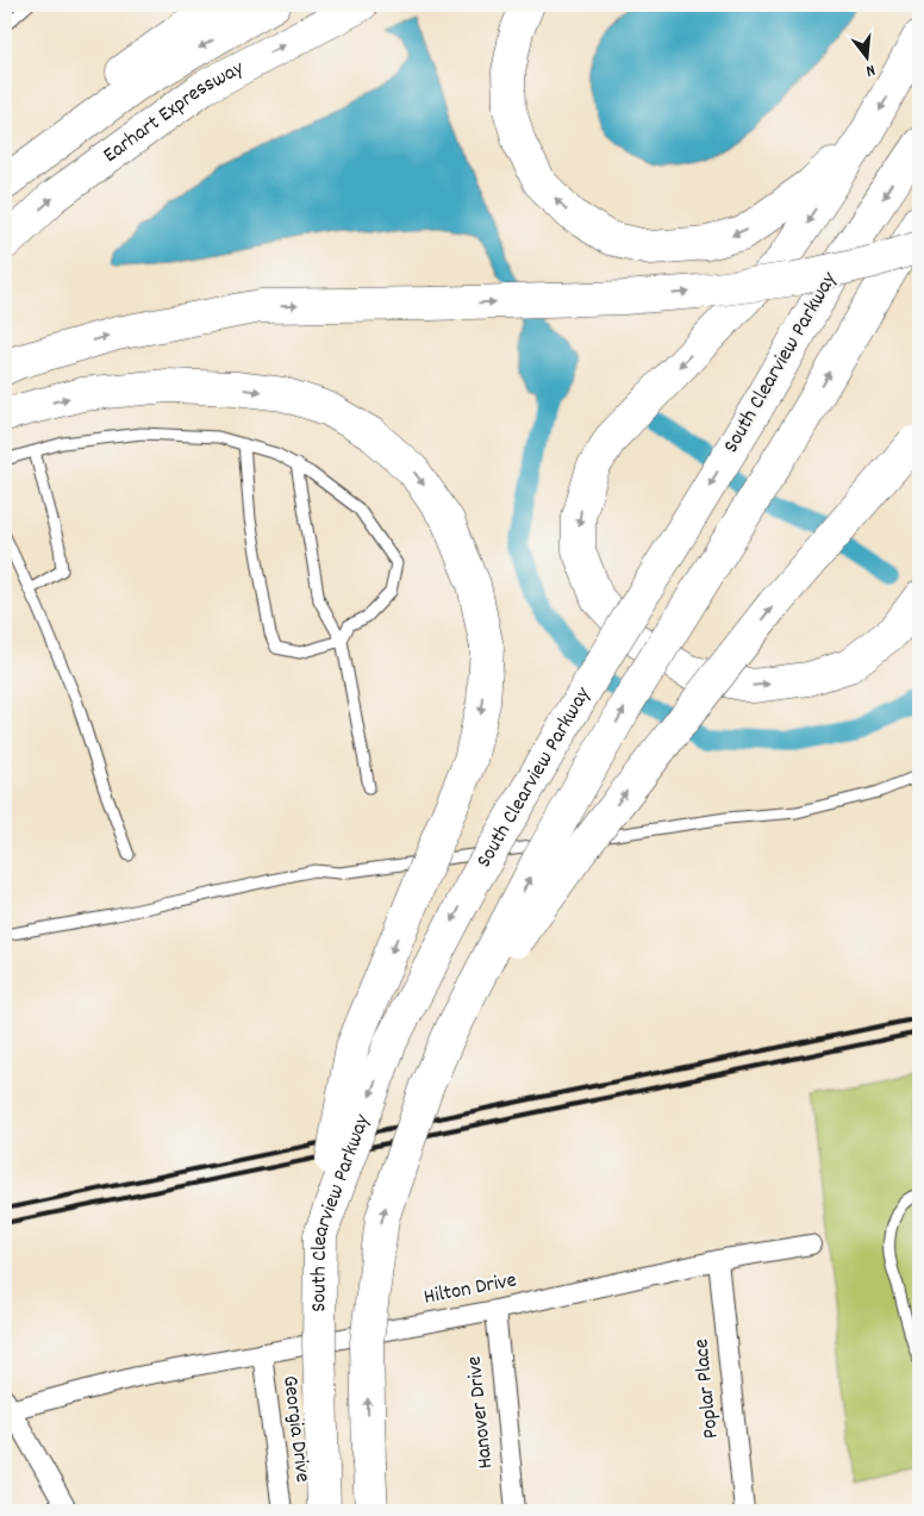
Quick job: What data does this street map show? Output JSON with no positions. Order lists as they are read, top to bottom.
{
  "streets": {
    "highway": ["Earhart Expressway", "South Clearview Parkway"],
    "street": [
      "Hilton Drive",
      "Poplar Place",
      "Hanover Drive",
      "Georgia Drive"
    ]
  },
  "crossings": [
    ["Hilton Drive", "Poplar Place"],
    ["Hilton Drive", "Hanover Drive"],
    ["Hilton Drive", "Georgia Drive"]
  ],
  "north": "bottom"
}
